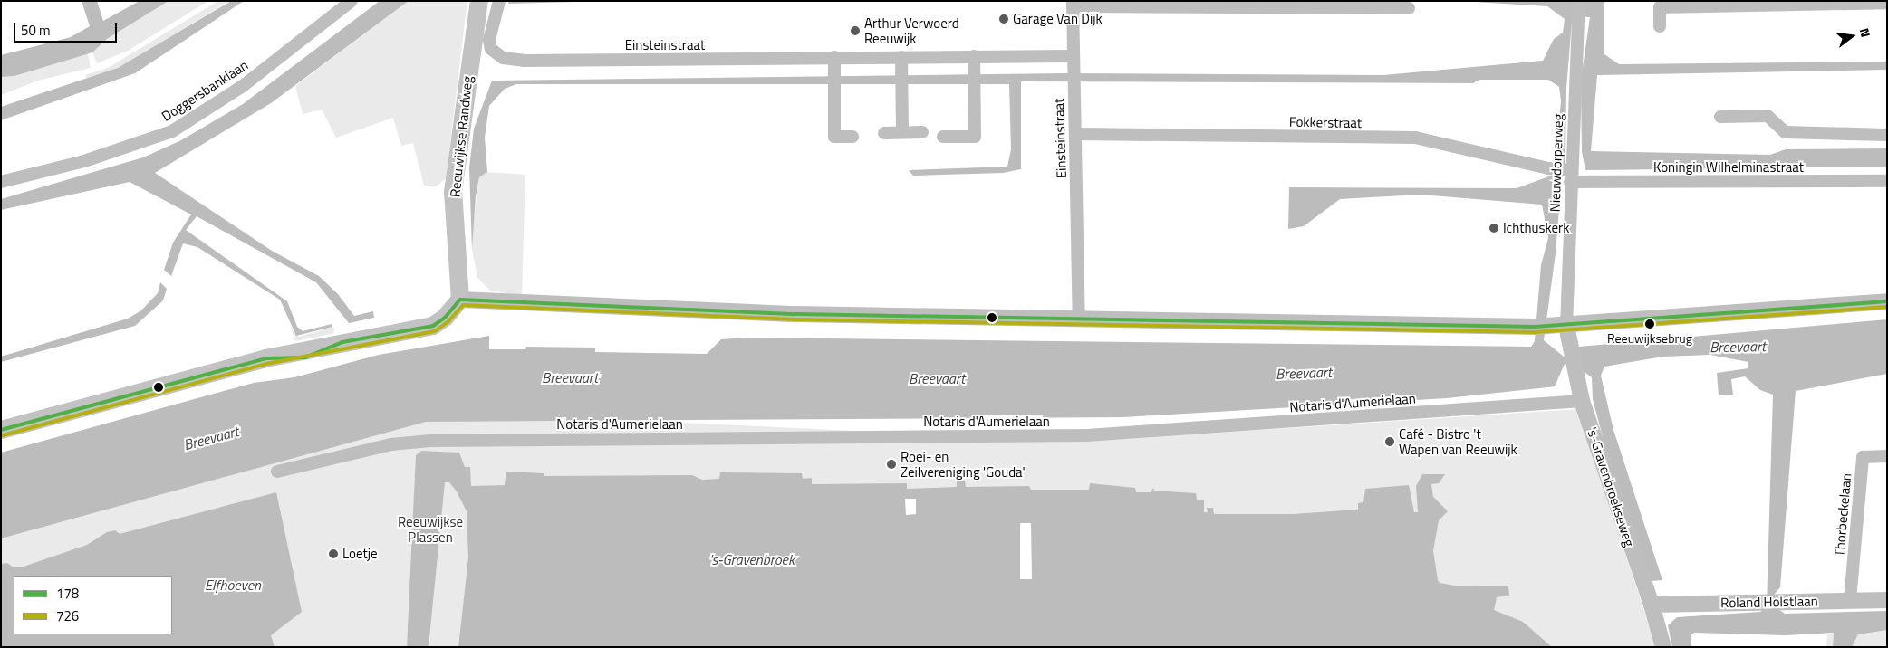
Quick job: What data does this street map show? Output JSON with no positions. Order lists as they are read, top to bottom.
{
  "streets": {
    "main road": ["Reeuwijkse Randweg"],
    "street": [
      "Einsteinstraat",
      "Doggersbanklaan",
      "Fokkerstraat",
      "Nieuwdorperweg",
      "Koningin Wilhelminastraat",
      "Notaris d'Aumerielaan",
      "'s-Gravenbroekseweg",
      "Thorbeckelaan",
      "Roland Holstlaan"
    ]
  },
  "crossings": [
    ["Einsteinstraat", "Fokkerstraat"],
    ["Fokkerstraat", "Nieuwdorperweg"],
    ["Fokkerstraat", "Koningin Wilhelminastraat"],
    ["Nieuwdorperweg", "Koningin Wilhelminastraat"],
    ["Nieuwdorperweg", "'s-Gravenbroekseweg"],
    ["Notaris d'Aumerielaan", "'s-Gravenbroekseweg"],
    ["'s-Gravenbroekseweg", "Roland Holstlaan"],
    ["Thorbeckelaan", "Roland Holstlaan"]
  ],
  "water": ["Breevaart", "'s-Gravenbroek", "Elfhoeven"],
  "parks": ["Reeuwijkse Plassen"],
  "places": [
    "Garage Van Dijk",
    "Arthur Verwoerd Reeuwijk",
    "Ichthuskerk",
    "Reeuwijksebrug",
    "Café - Bistro 't Wapen van Reeuwijk",
    "Roei- en Zeilvereniging 'Gouda'",
    "Loetje"
  ],
  "lines": ["transit line 178", "transit line 726"],
  "legend": ["178", "726"],
  "scale_bar": "50 m",
  "north": "right"
}
